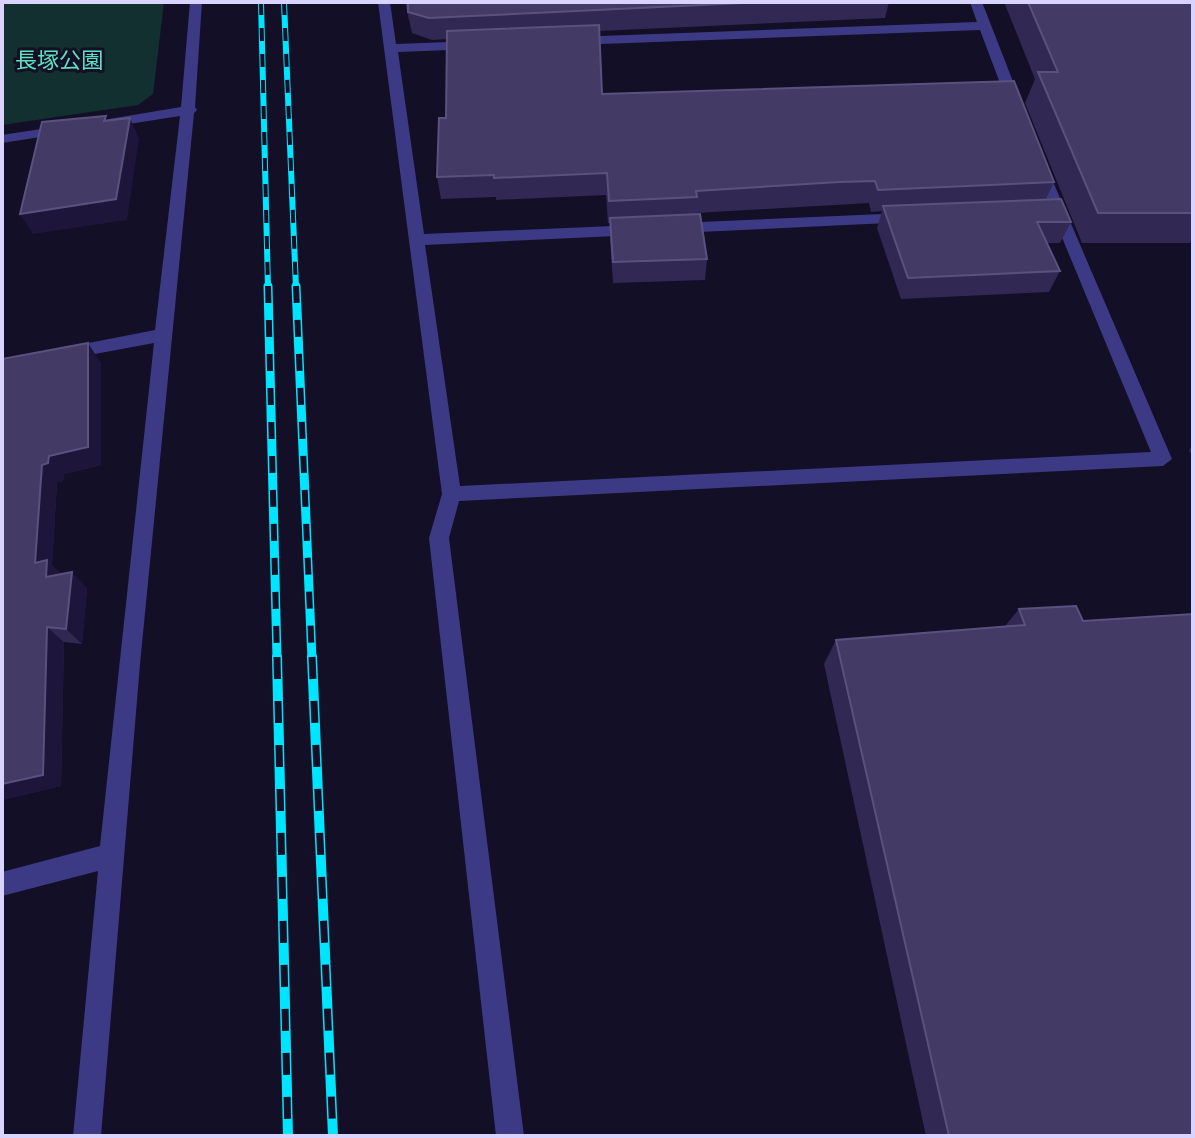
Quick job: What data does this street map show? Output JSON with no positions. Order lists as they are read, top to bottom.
{
  "parks": ["長塚公園"]
}
